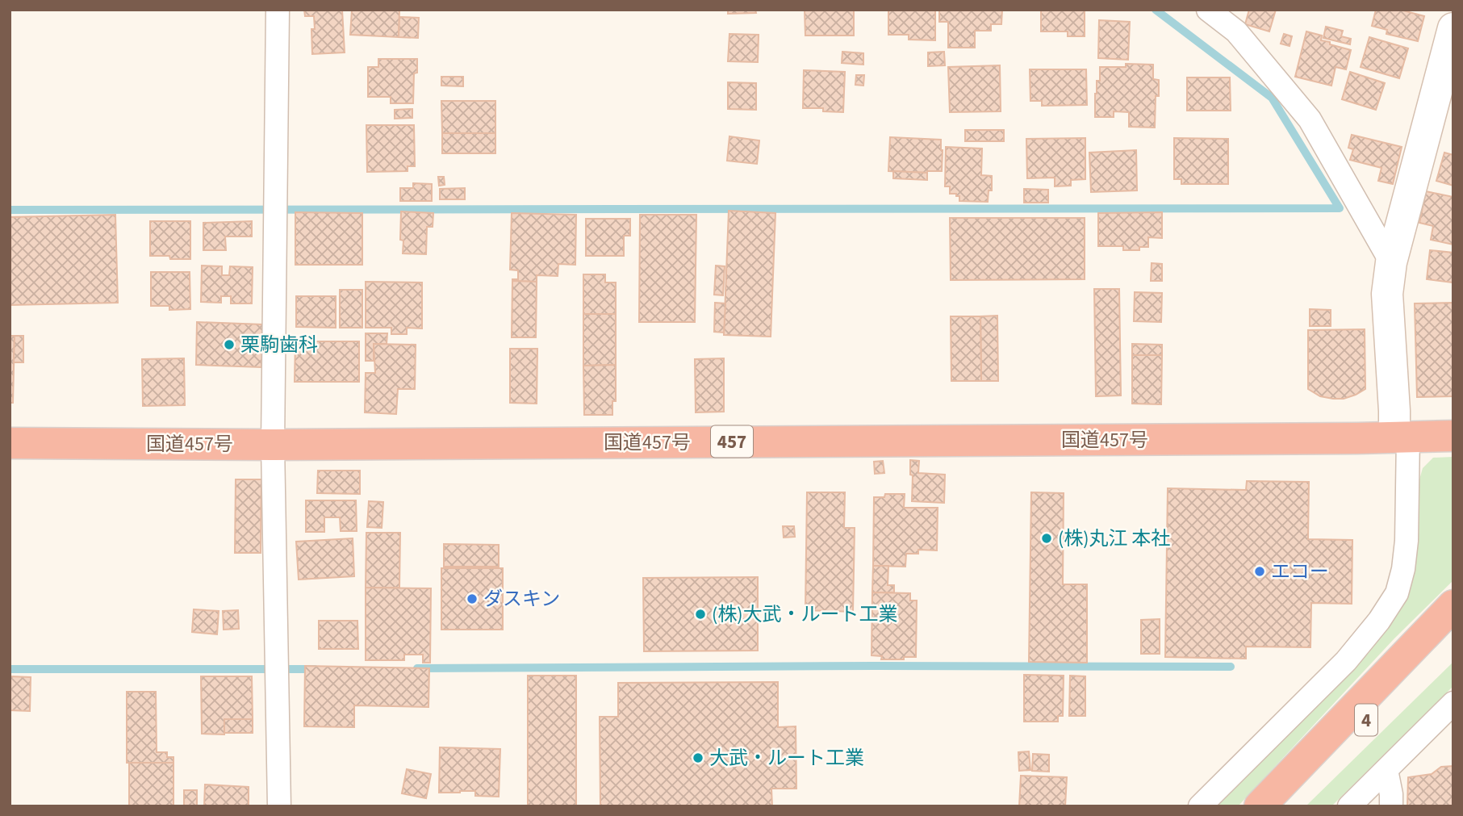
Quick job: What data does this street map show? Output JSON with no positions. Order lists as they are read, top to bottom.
{
  "streets": {
    "highway": ["国道457号", "457", "4"]
  },
  "places": [
    "栗駒歯科",
    "(株)丸江 本社",
    "エコー",
    "ダスキン",
    "(株)大武・ルート工業",
    "大武・ルート工業"
  ]
}
